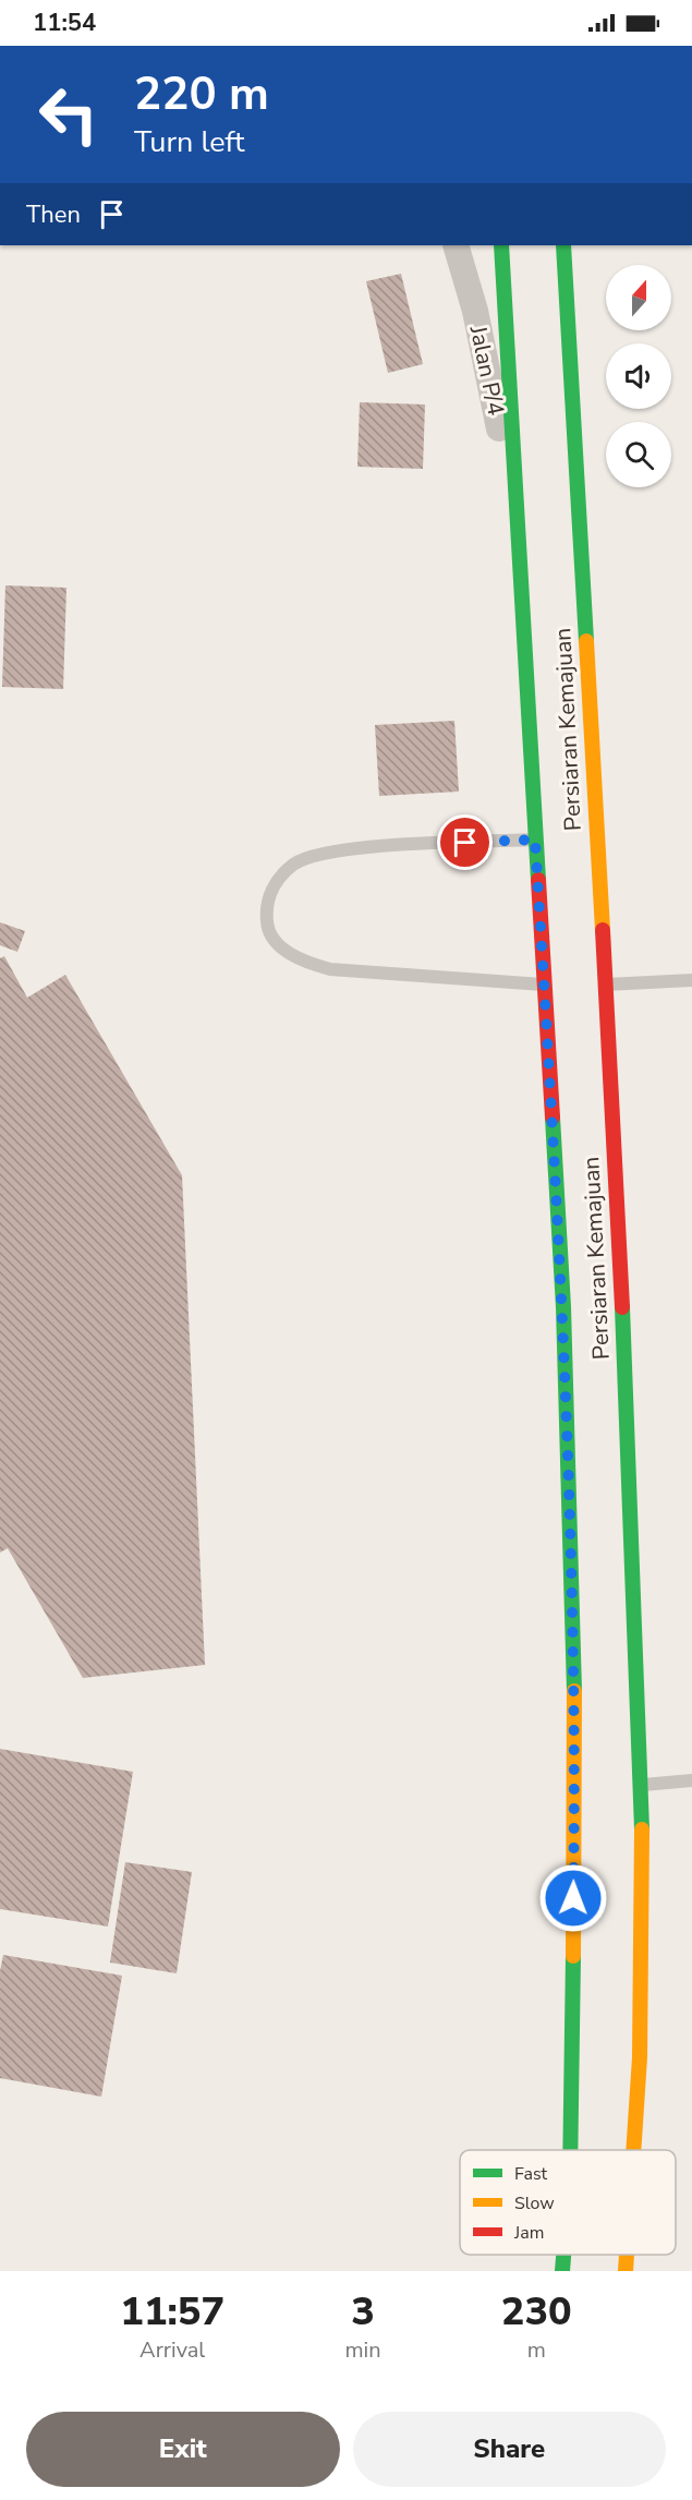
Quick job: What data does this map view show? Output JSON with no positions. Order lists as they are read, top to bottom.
{
  "streets": {
    "main road": ["Persiaran Kemajuan"],
    "street": ["Jalan P/4"]
  },
  "crossings": [
    ["Jalan P/4", "Persiaran Kemajuan"]
  ],
  "legend": ["Fast", "Slow", "Jam"],
  "north": "top",
  "page": {
    "status": "11:54",
    "turn": ["220 m", "Turn left"],
    "then": "Then",
    "eta": [
      "11:57",
      "Arrival",
      "3",
      "min",
      "230",
      "m"
    ],
    "buttons": ["Exit", "Share"]
  }
}
